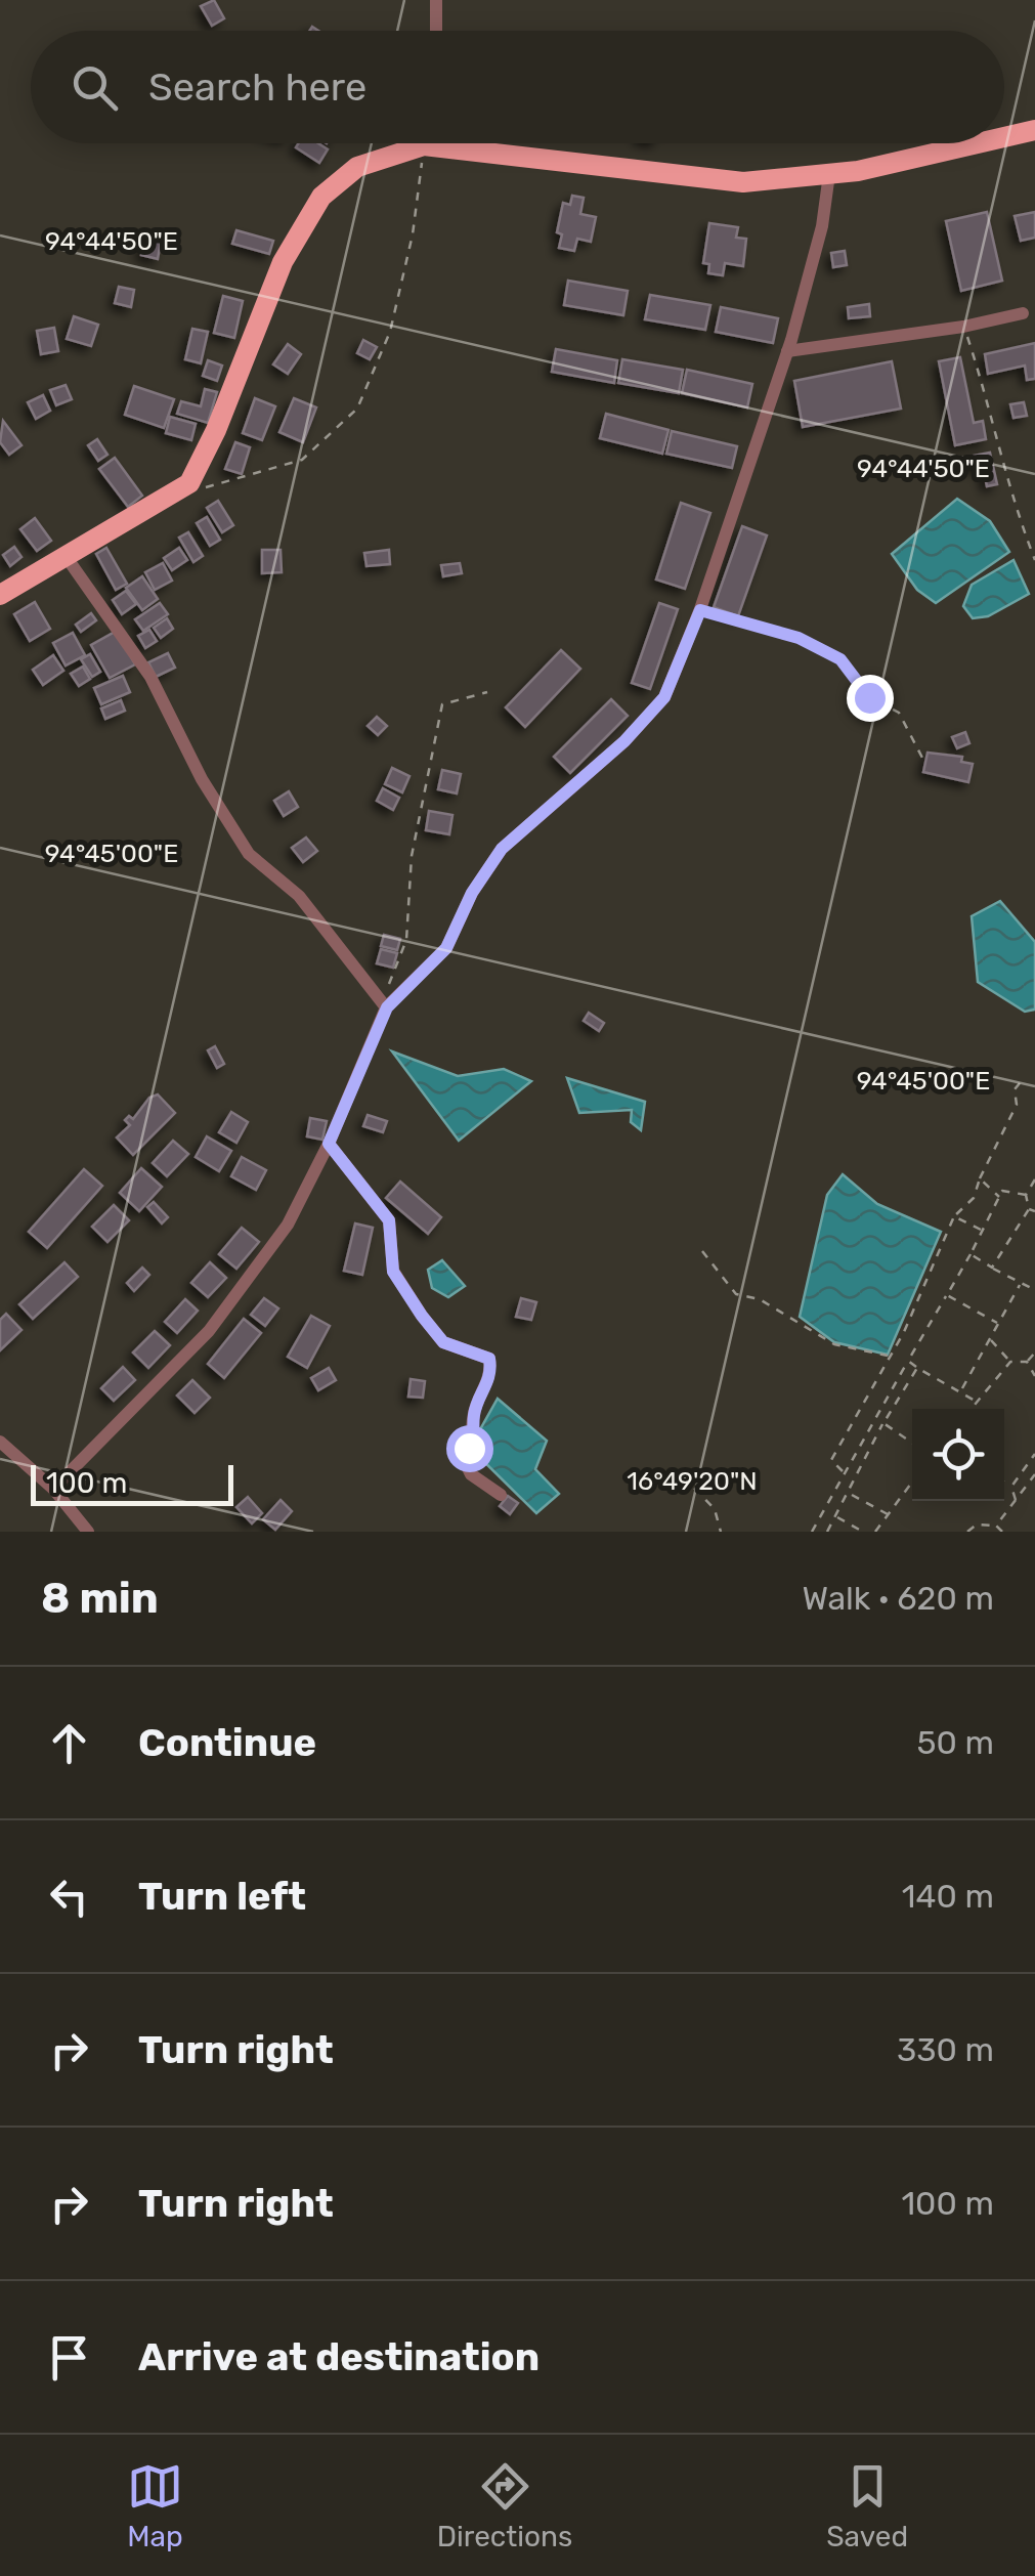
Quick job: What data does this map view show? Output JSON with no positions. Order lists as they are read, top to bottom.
{
  "scale_bar": "100 m",
  "page": {
    "search": "Search here",
    "scale": "100 m",
    "heading": ["8 min", "Walk · 620 m"],
    "list": [
      ["Continue", "50 m"],
      ["Turn left", "140 m"],
      ["Turn right", "330 m"],
      ["Turn right", "100 m"],
      "Arrive at destination"
    ],
    "nav": ["Map", "Directions", "Saved"]
  },
  "coordinates": ["94°44'50\"E", "94°45'00\"E", "16°49'20\"N"]
}
